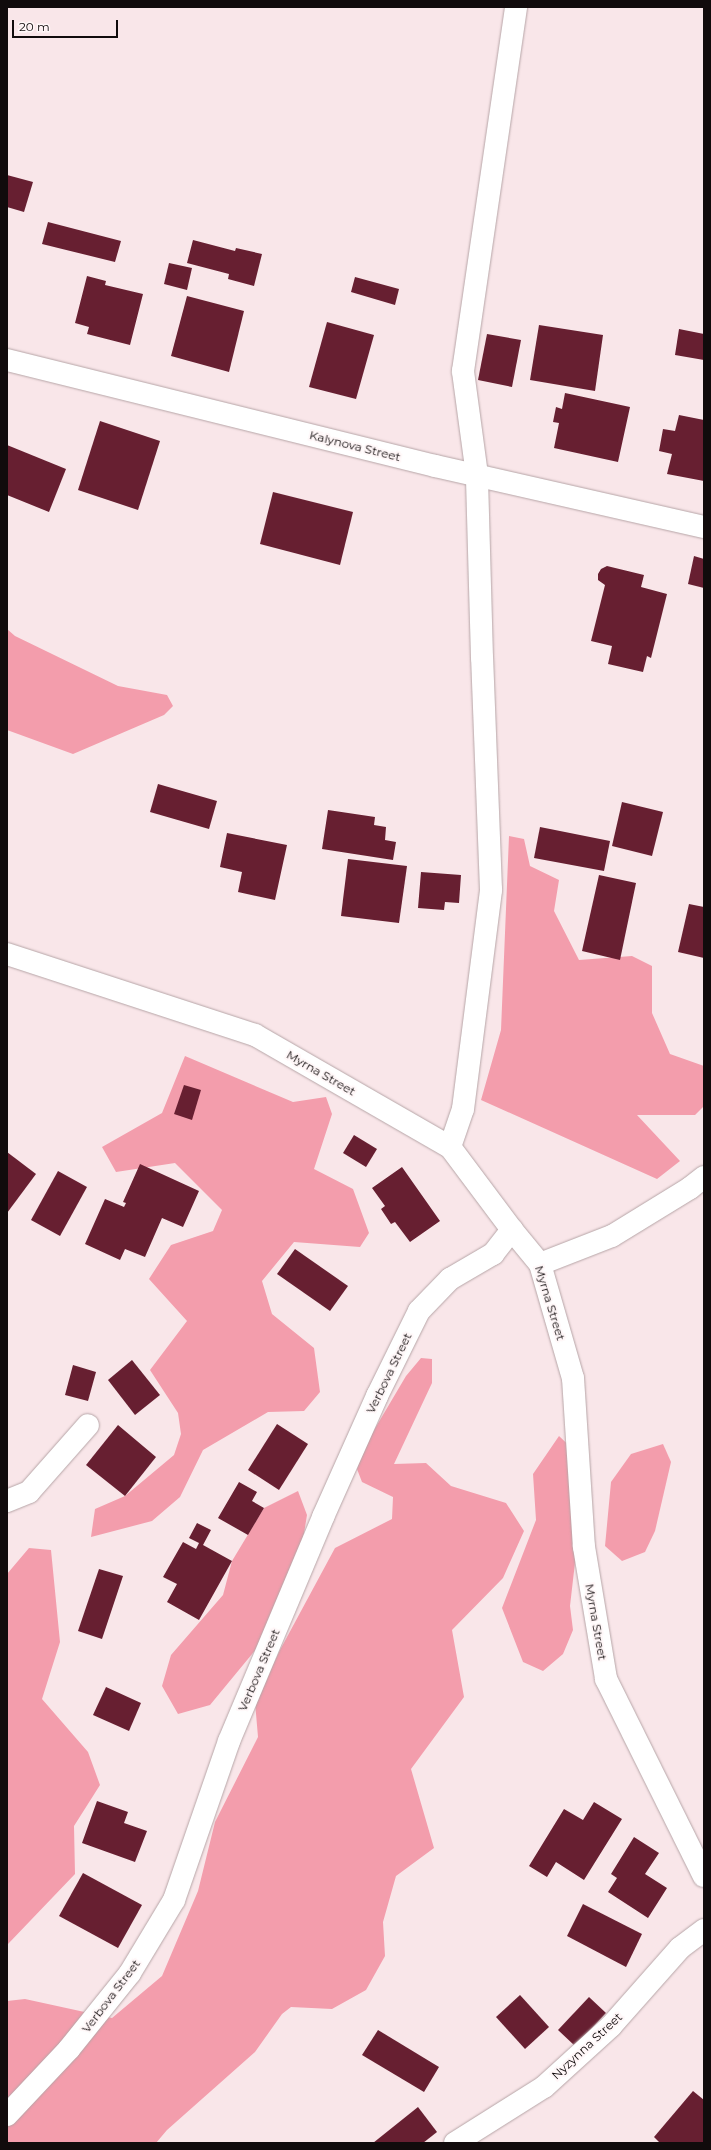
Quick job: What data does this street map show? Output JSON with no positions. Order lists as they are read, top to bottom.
{
  "streets": {
    "street": [
      "Kalynova Street",
      "Myrna Street",
      "Verbova Street",
      "Nyzynna Street"
    ]
  },
  "crossings": [
    ["Myrna Street", "Verbova Street"]
  ],
  "scale_bar": "20 m"
}
